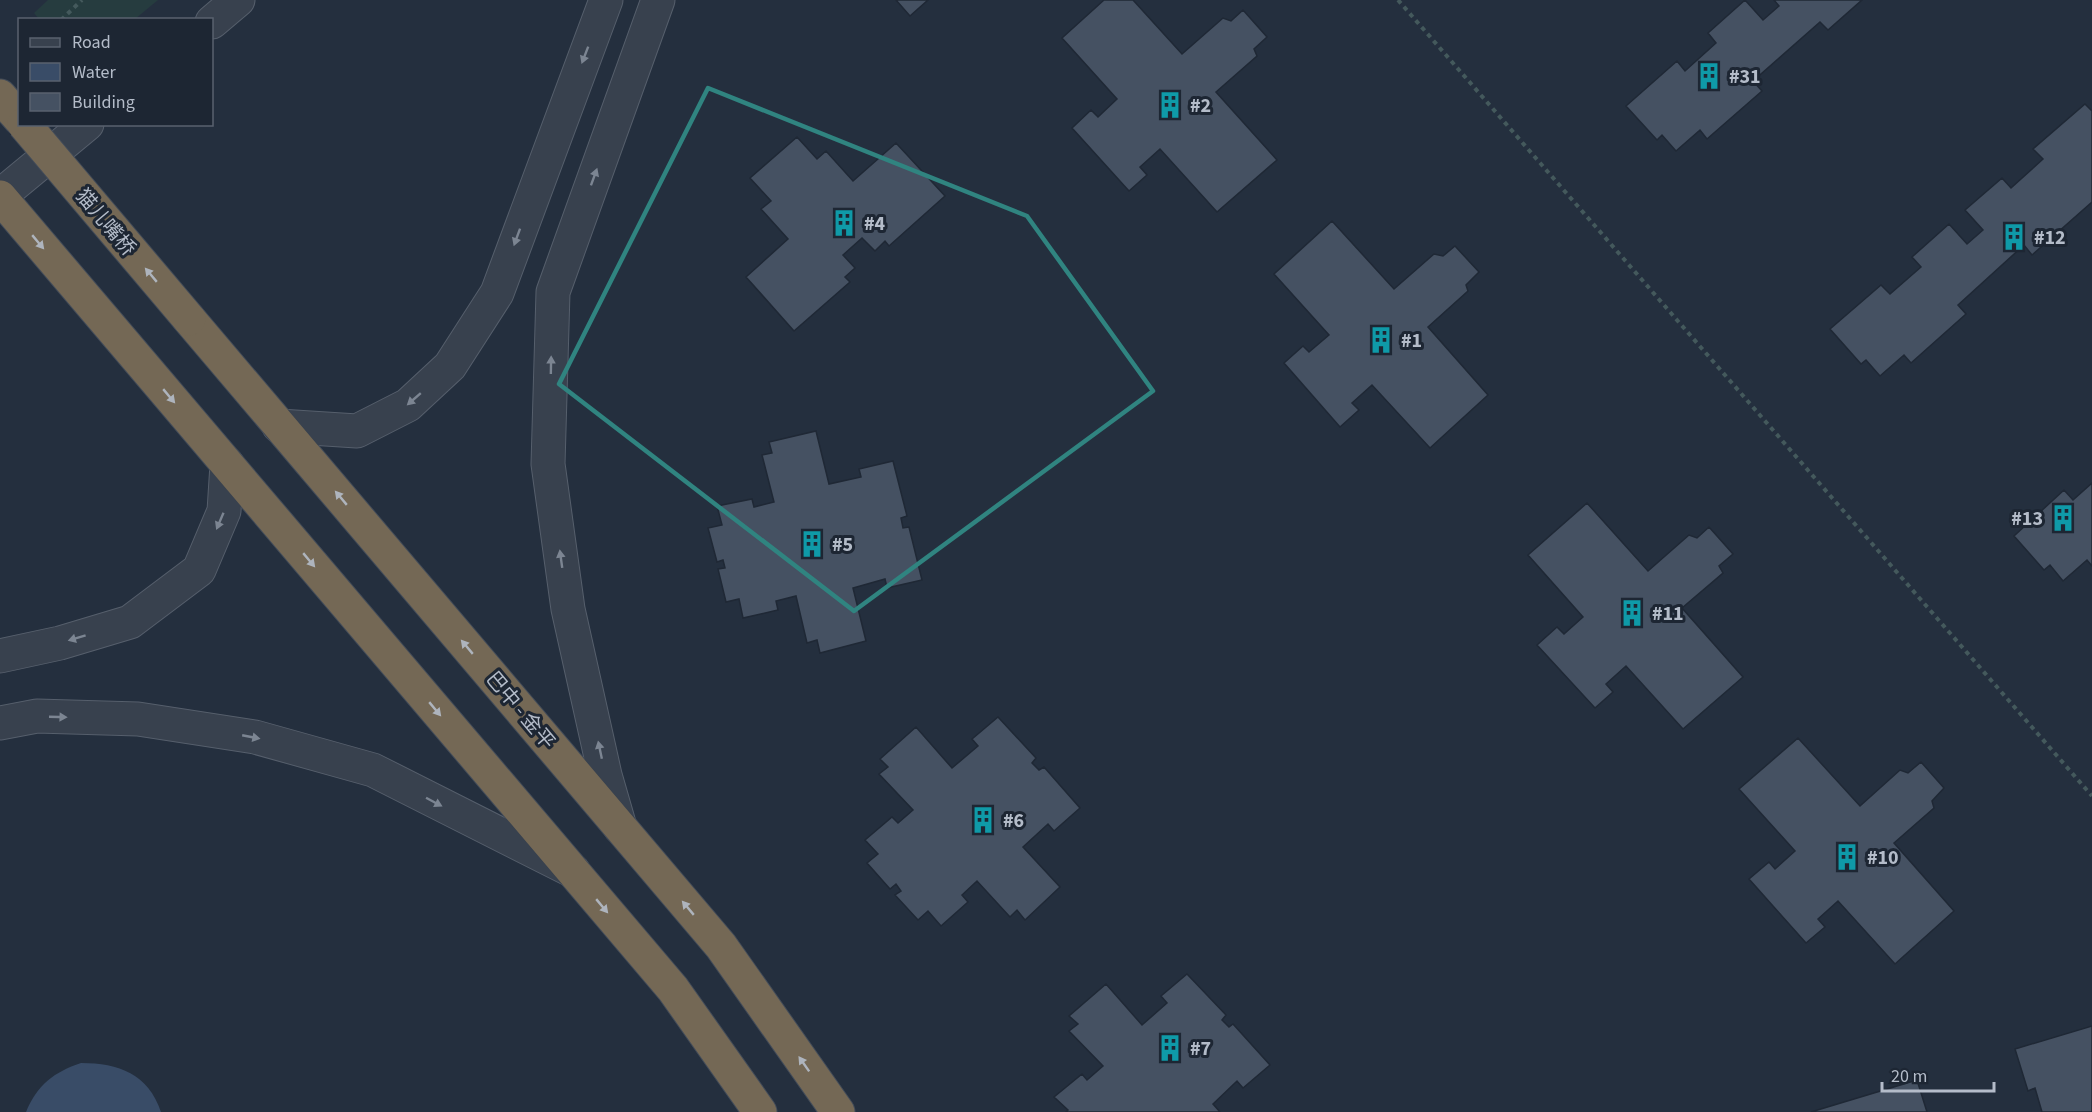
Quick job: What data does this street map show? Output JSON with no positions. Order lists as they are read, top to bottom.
{
  "streets": {
    "highway": ["猫儿嘴桥", "巴中 - 金平"]
  },
  "crossings": [
    ["猫儿嘴桥", "巴中 - 金平"]
  ],
  "places": {
    "building": [
      "#31",
      "#2",
      "#4",
      "#12",
      "#1",
      "#13",
      "#5",
      "#11",
      "#6",
      "#10",
      "#7"
    ]
  },
  "legend": ["Road", "Water", "Building"],
  "scale_bar": "20 m"
}
